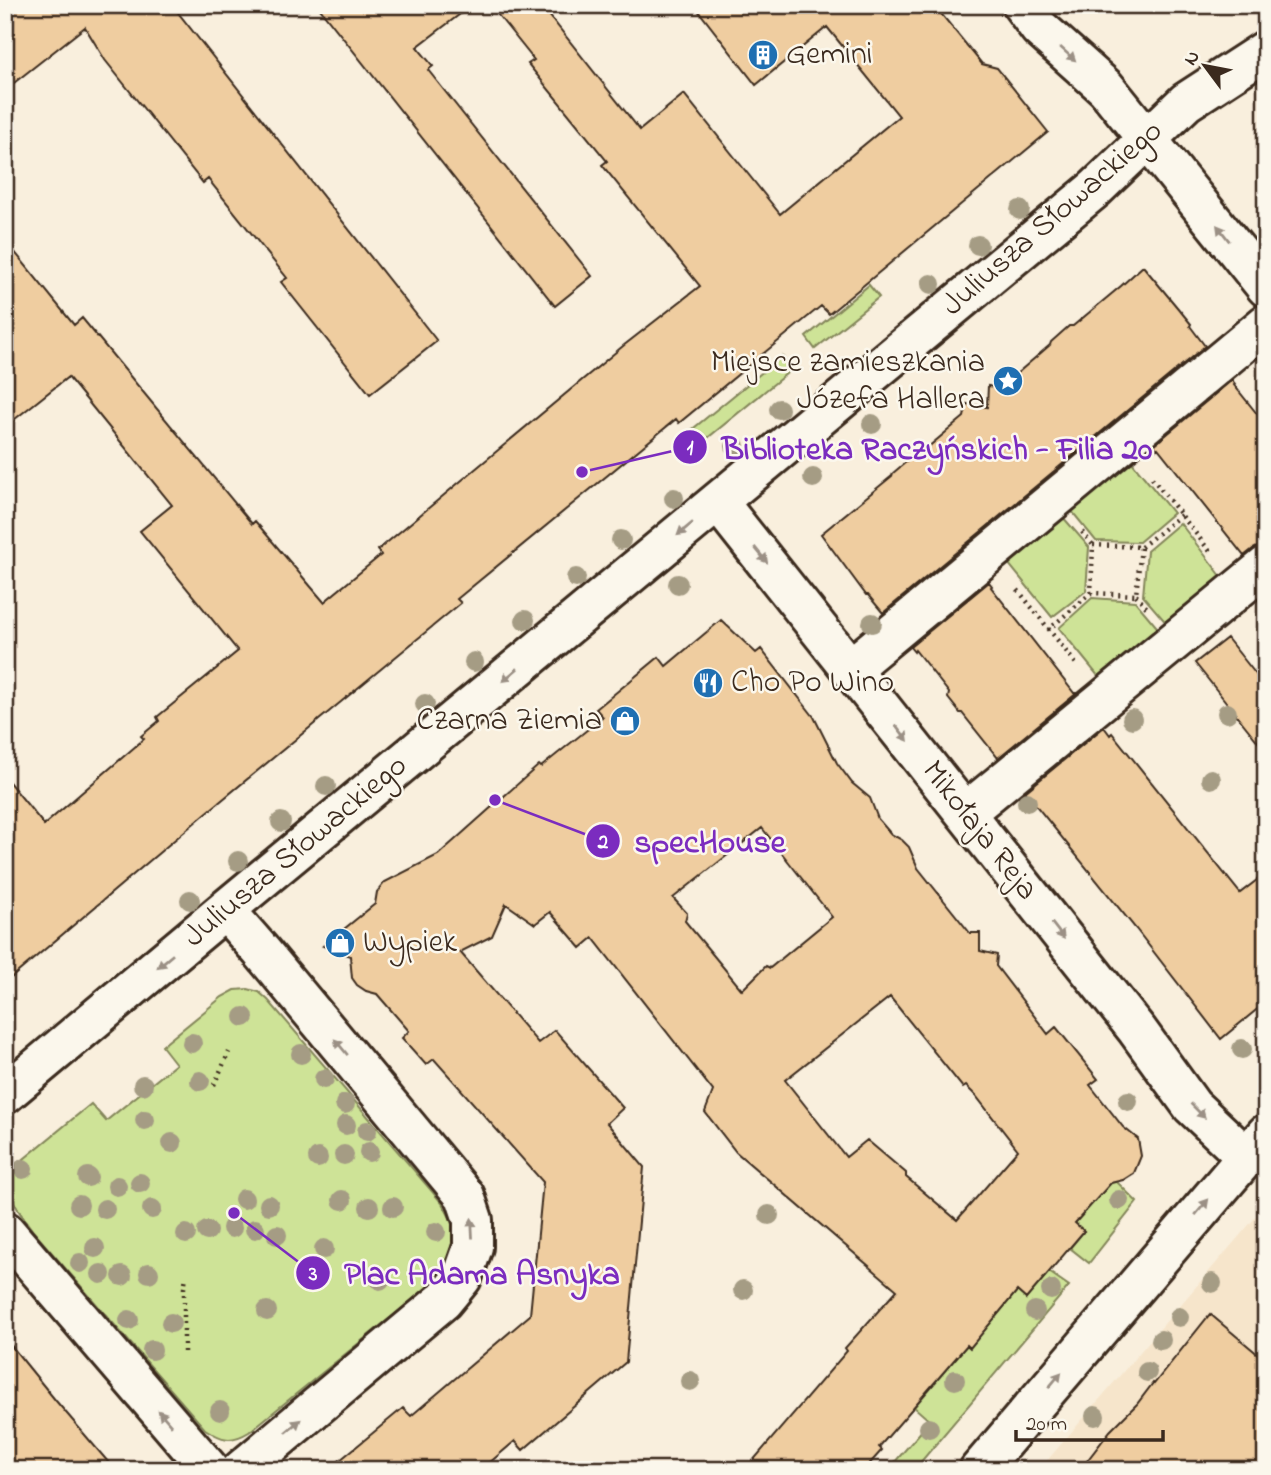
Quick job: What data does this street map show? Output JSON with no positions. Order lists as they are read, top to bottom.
{
  "streets": {
    "street": ["Juliusza Słowackiego", "Mikołaja Reja"]
  },
  "crossings": [
    ["Juliusza Słowackiego", "Mikołaja Reja"]
  ],
  "one_way": ["Juliusza Słowackiego", "Mikołaja Reja"],
  "places": {
    "building": ["Gemini"],
    "place": ["Miejsce zamieszkania Józefa Hallera"],
    "other": ["Biblioteka Raczyńskich - Filia 20", "specHouse", "Plac Adama Asnyka"],
    "restaurant": ["Cho Po Wino"],
    "shop": ["Czarna Ziemia", "Wypiek"]
  },
  "scale_bar": "20 m",
  "north": "top left"
}
